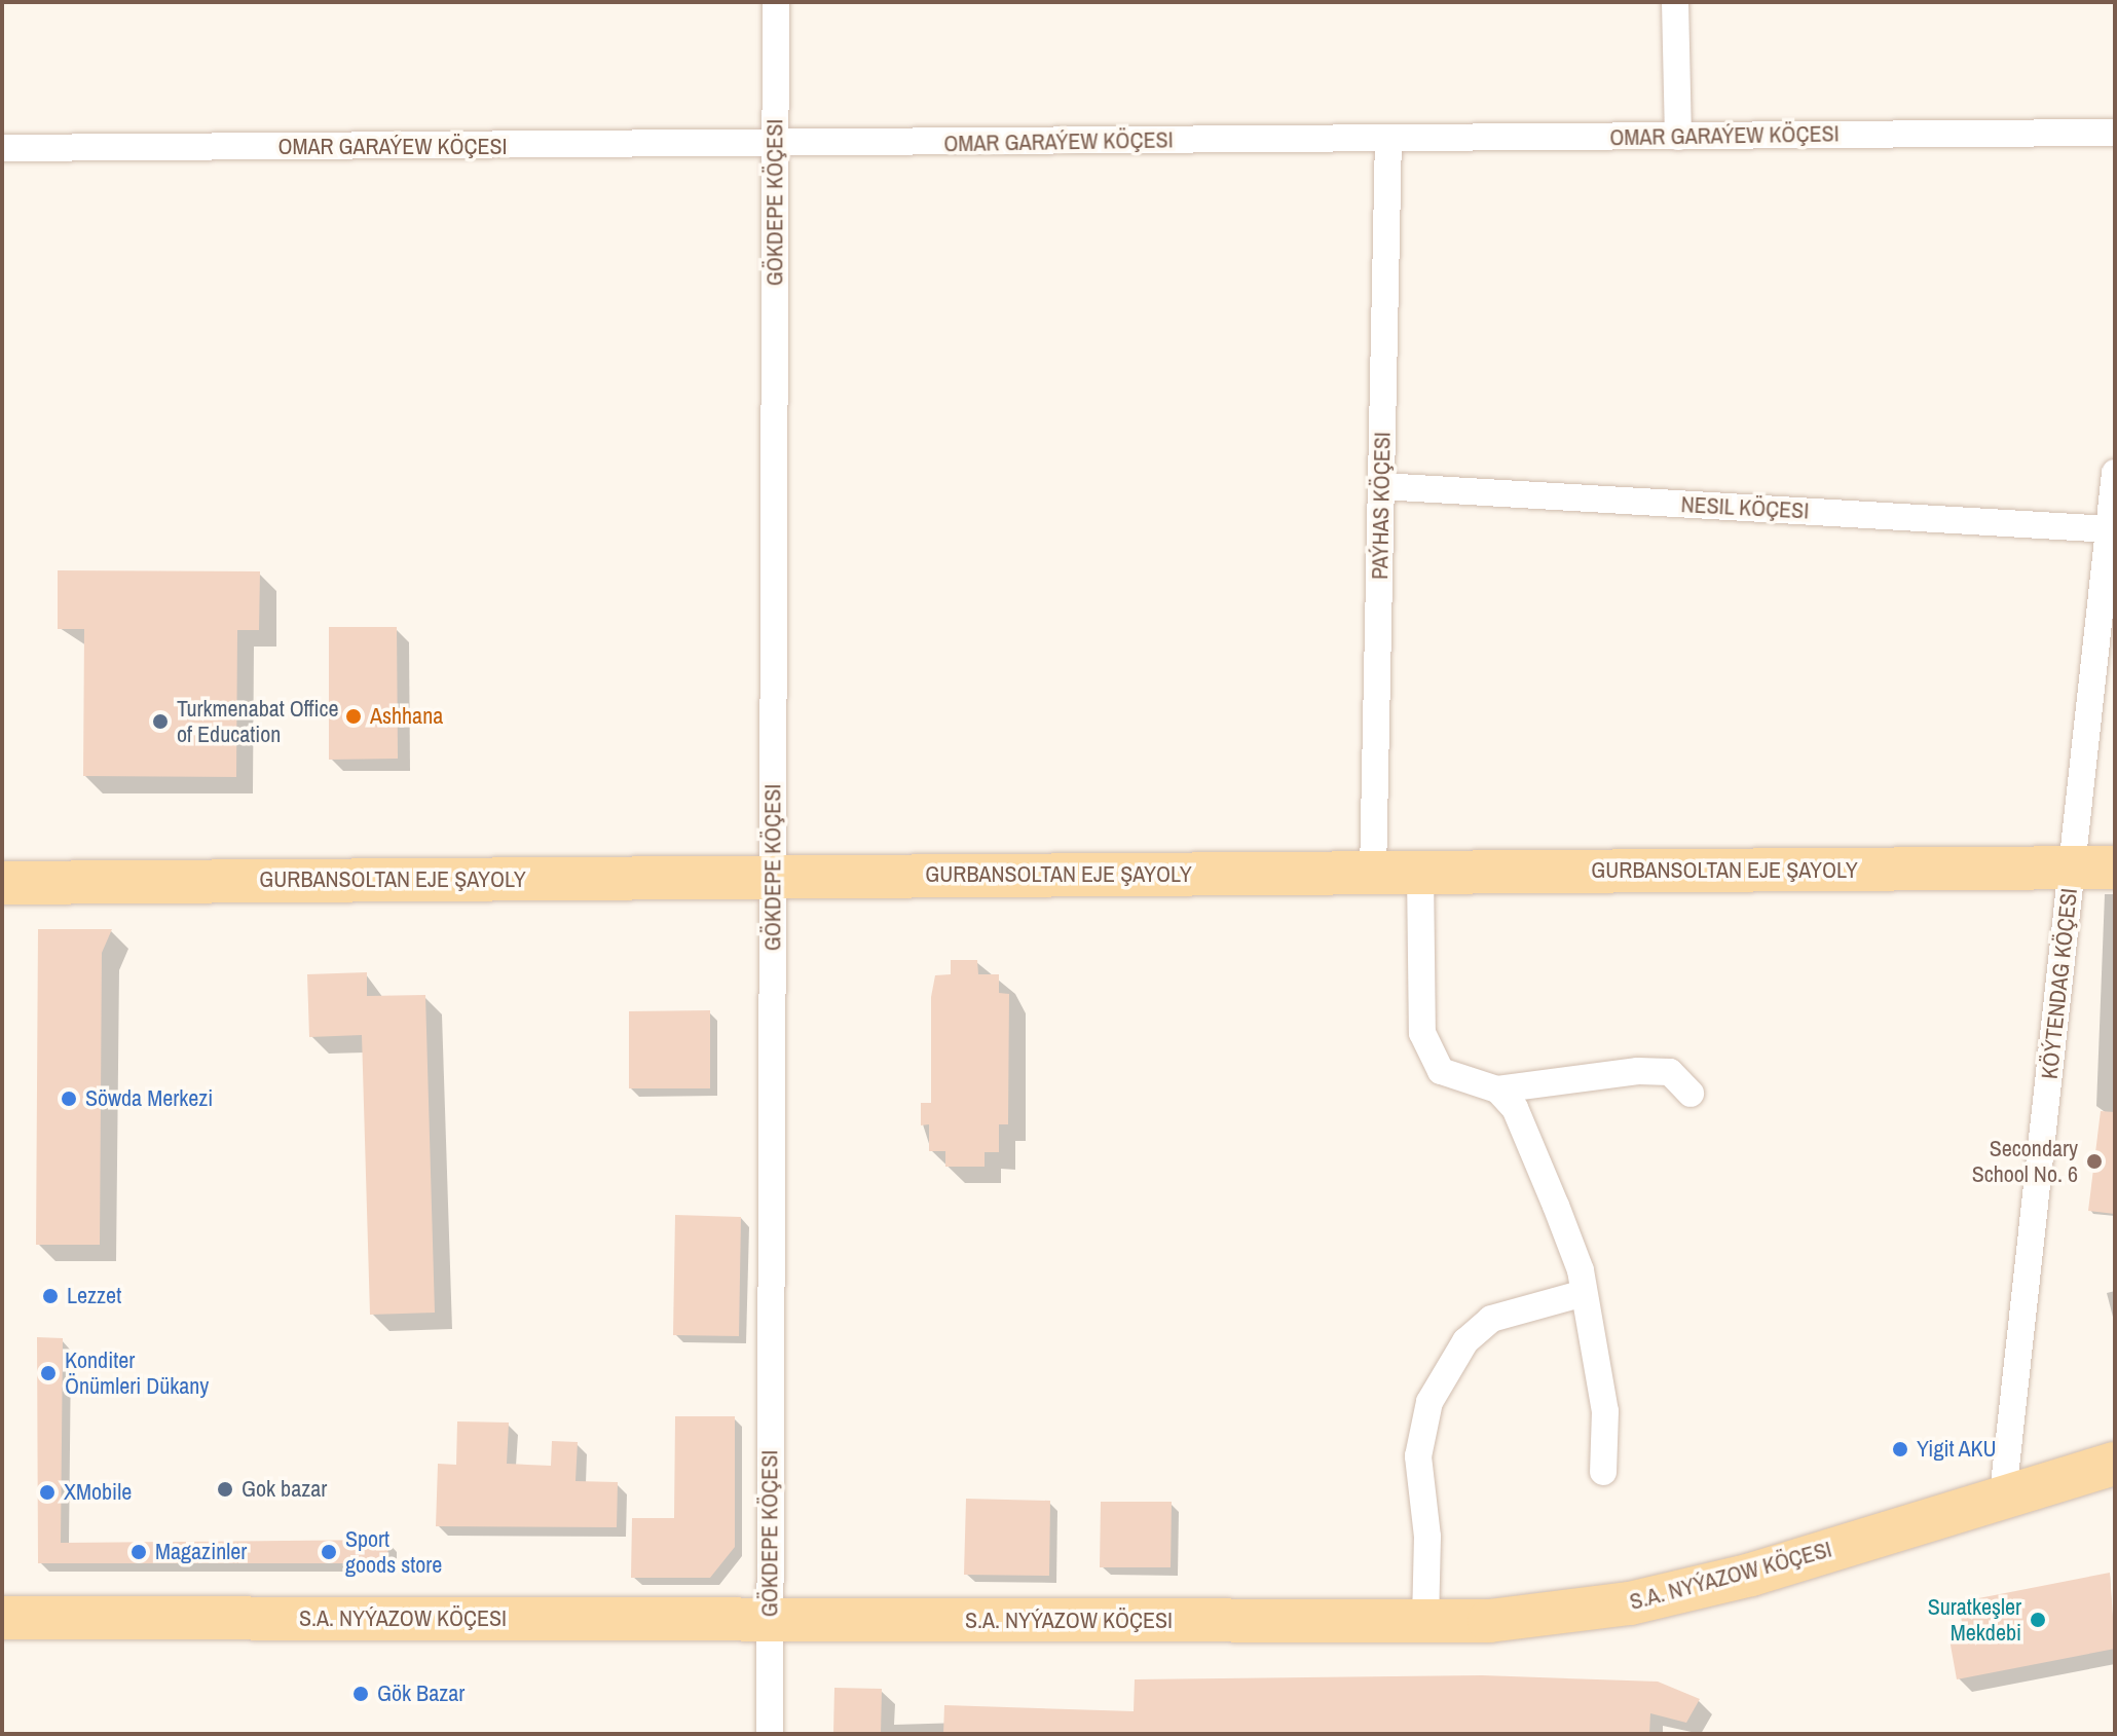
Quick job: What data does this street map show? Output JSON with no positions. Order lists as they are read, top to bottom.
{
  "streets": {
    "main road": ["GURBANSOLTAN EJE ŞAYOLY", "S.A. NYÝAZOW KÖÇESI"],
    "street": [
      "OMAR GARAÝEW KÖÇESI",
      "GÖKDEPE KÖÇESI",
      "PAÝHAS KÖÇESI",
      "NESIL KÖÇESI",
      "KÖÝTENDAG KÖÇESI"
    ]
  },
  "crossings": [
    ["OMAR GARAÝEW KÖÇESI", "GÖKDEPE KÖÇESI"],
    ["OMAR GARAÝEW KÖÇESI", "PAÝHAS KÖÇESI"],
    ["GÖKDEPE KÖÇESI", "GURBANSOLTAN EJE ŞAYOLY"],
    ["GÖKDEPE KÖÇESI", "S.A. NYÝAZOW KÖÇESI"],
    ["PAÝHAS KÖÇESI", "NESIL KÖÇESI"],
    ["PAÝHAS KÖÇESI", "GURBANSOLTAN EJE ŞAYOLY"],
    ["NESIL KÖÇESI", "KÖÝTENDAG KÖÇESI"],
    ["GURBANSOLTAN EJE ŞAYOLY", "KÖÝTENDAG KÖÇESI"],
    ["KÖÝTENDAG KÖÇESI", "S.A. NYÝAZOW KÖÇESI"]
  ],
  "places": [
    "Ashhana",
    "Turkmenabat Office of Education",
    "Söwda Merkezi",
    "Secondary School No. 6",
    "Lezzet",
    "Konditer Önümleri Dükany",
    "Yigit AKU",
    "Gok bazar",
    "XMobile",
    "Magazinler",
    "Sport goods store",
    "Suratkeşler Mekdebi",
    "Gök Bazar"
  ]
}
